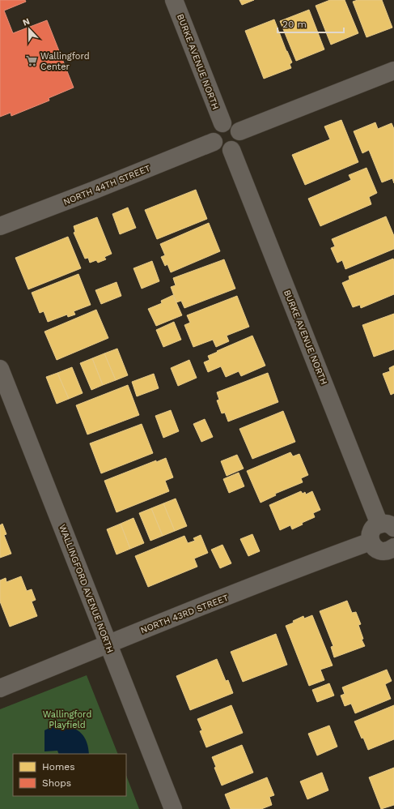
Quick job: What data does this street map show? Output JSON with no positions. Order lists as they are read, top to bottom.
{
  "streets": {
    "street": [
      "BURKE AVENUE NORTH",
      "NORTH 44TH STREET",
      "WALLINGFORD AVENUE NORTH",
      "NORTH 43RD STREET"
    ]
  },
  "crossings": [
    ["BURKE AVENUE NORTH", "NORTH 44TH STREET"],
    ["WALLINGFORD AVENUE NORTH", "NORTH 43RD STREET"]
  ],
  "parks": ["Wallingford Playfield"],
  "places": {
    "supermarket": ["Wallingford Center"]
  },
  "legend": ["Homes", "Shops"],
  "scale_bar": "20 m",
  "north": "top"
}
